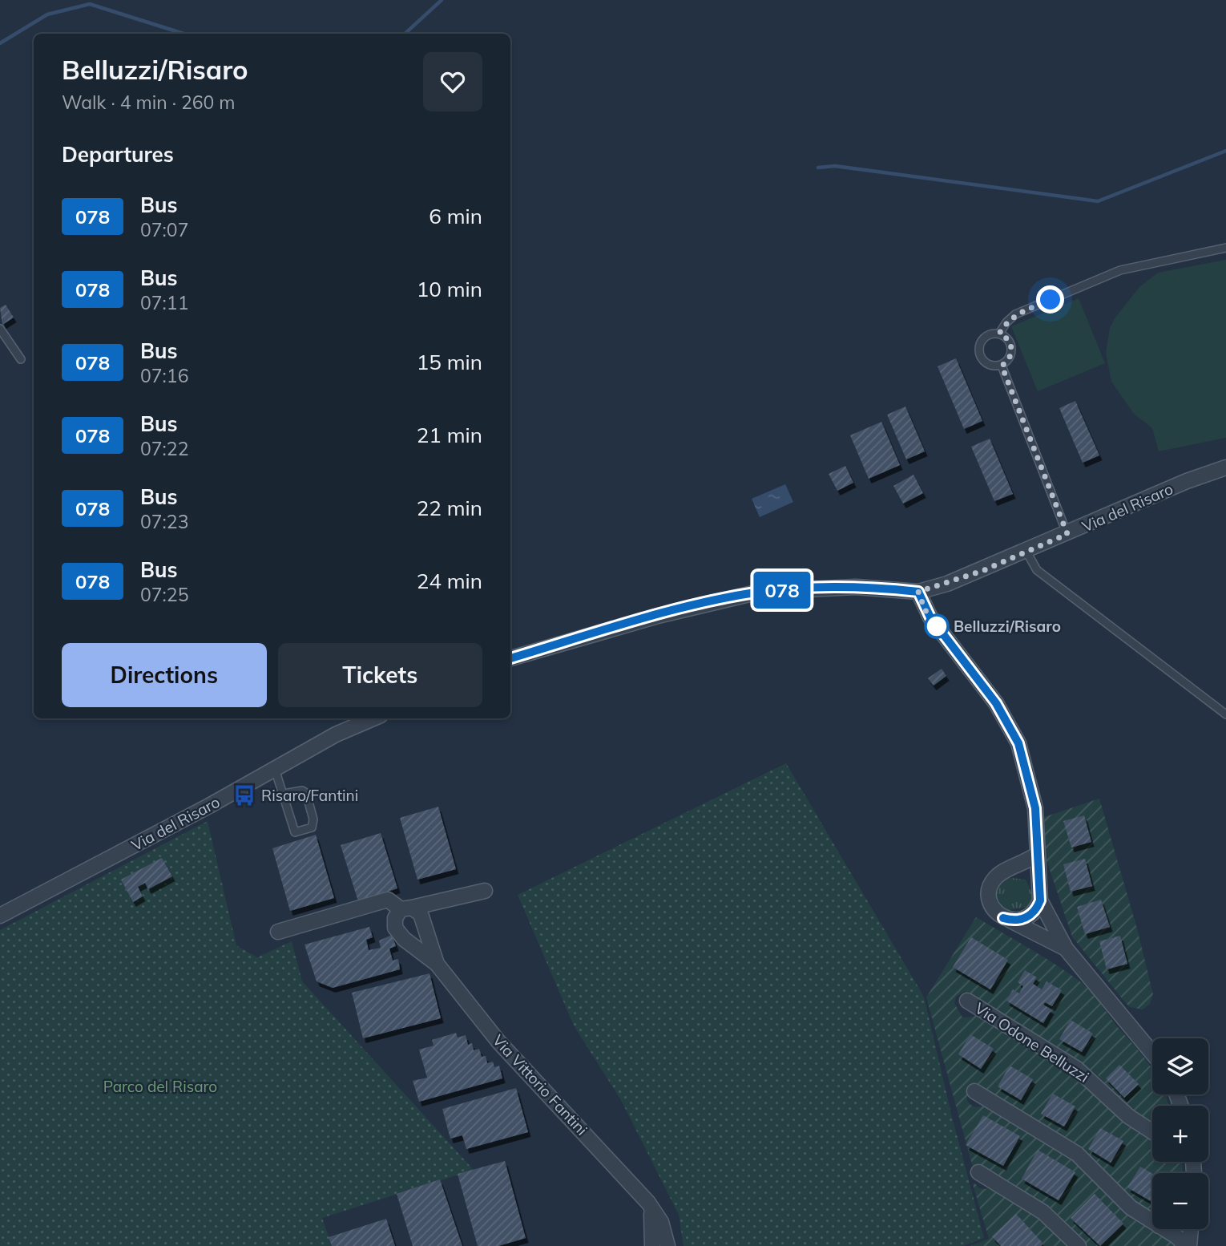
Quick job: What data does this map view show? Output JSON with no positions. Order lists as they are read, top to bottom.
{
  "streets": {
    "street": ["Via del Risaro", "Via Odone Belluzzi", "Via Vittorio Fantini"]
  },
  "parks": ["Parco del Risaro"],
  "places": {
    "other": ["Belluzzi/Risaro"],
    "bus stop": ["Risaro/Fantini"]
  },
  "lines": ["bus line 078"],
  "page": {
    "on_map": "078",
    "heading": [
      ["Belluzzi/Risaro", "Walk · 4 min · 260 m"],
      "Departures"
    ],
    "list": [
      {
        "mark": "078",
        "name": "Bus",
        "note": "07:07",
        "value": "6 min"
      },
      {
        "mark": "078",
        "name": "Bus",
        "note": "07:11",
        "value": "10 min"
      },
      {
        "mark": "078",
        "name": "Bus",
        "note": "07:16",
        "value": "15 min"
      },
      {
        "mark": "078",
        "name": "Bus",
        "note": "07:22",
        "value": "21 min"
      },
      {
        "mark": "078",
        "name": "Bus",
        "note": "07:23",
        "value": "22 min"
      },
      {
        "mark": "078",
        "name": "Bus",
        "note": "07:25",
        "value": "24 min"
      }
    ],
    "buttons": ["Directions", "Tickets"],
    "map_buttons": ["+", "−"]
  }
}
